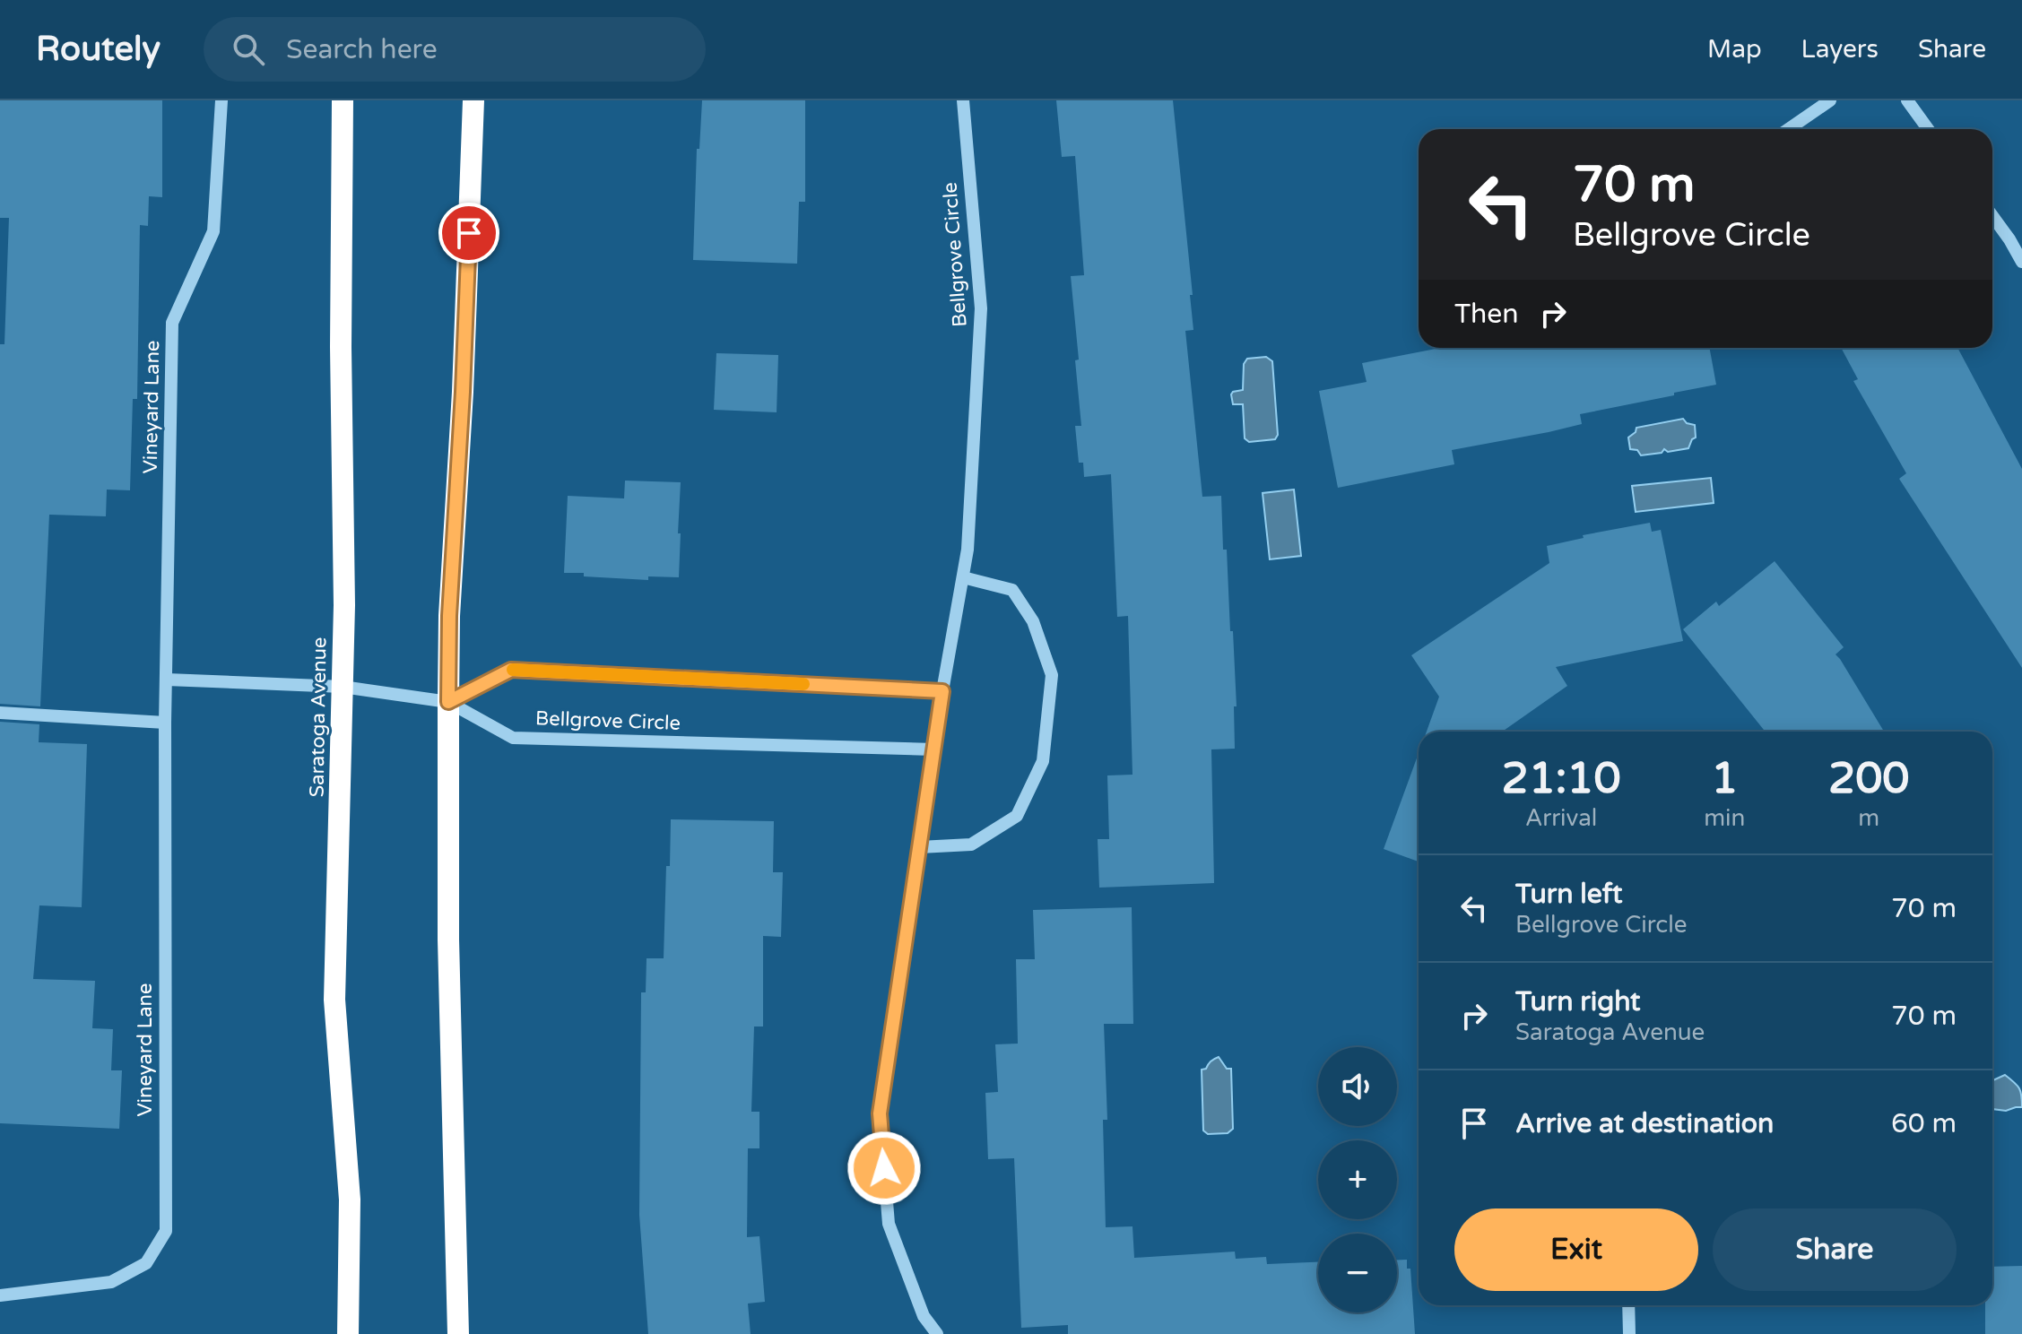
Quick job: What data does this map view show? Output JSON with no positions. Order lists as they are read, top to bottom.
{
  "streets": {
    "highway": ["Saratoga Avenue"],
    "street": ["Bellgrove Circle", "Vineyard Lane"]
  },
  "page": {
    "header": "Routely",
    "search": "Search here",
    "nav": ["Map", "Layers", "Share"],
    "turn": ["70 m", "Bellgrove Circle"],
    "then": "Then",
    "eta": [
      "21:10",
      "Arrival",
      "1",
      "min",
      "200",
      "m"
    ],
    "list": [
      {
        "name": "Turn left",
        "note": "Bellgrove Circle",
        "value": "70 m"
      },
      {
        "name": "Turn right",
        "note": "Saratoga Avenue",
        "value": "70 m"
      },
      {
        "name": "Arrive at destination",
        "value": "60 m"
      }
    ],
    "map_buttons": ["+", "−"],
    "buttons": ["Exit", "Share"]
  }
}
